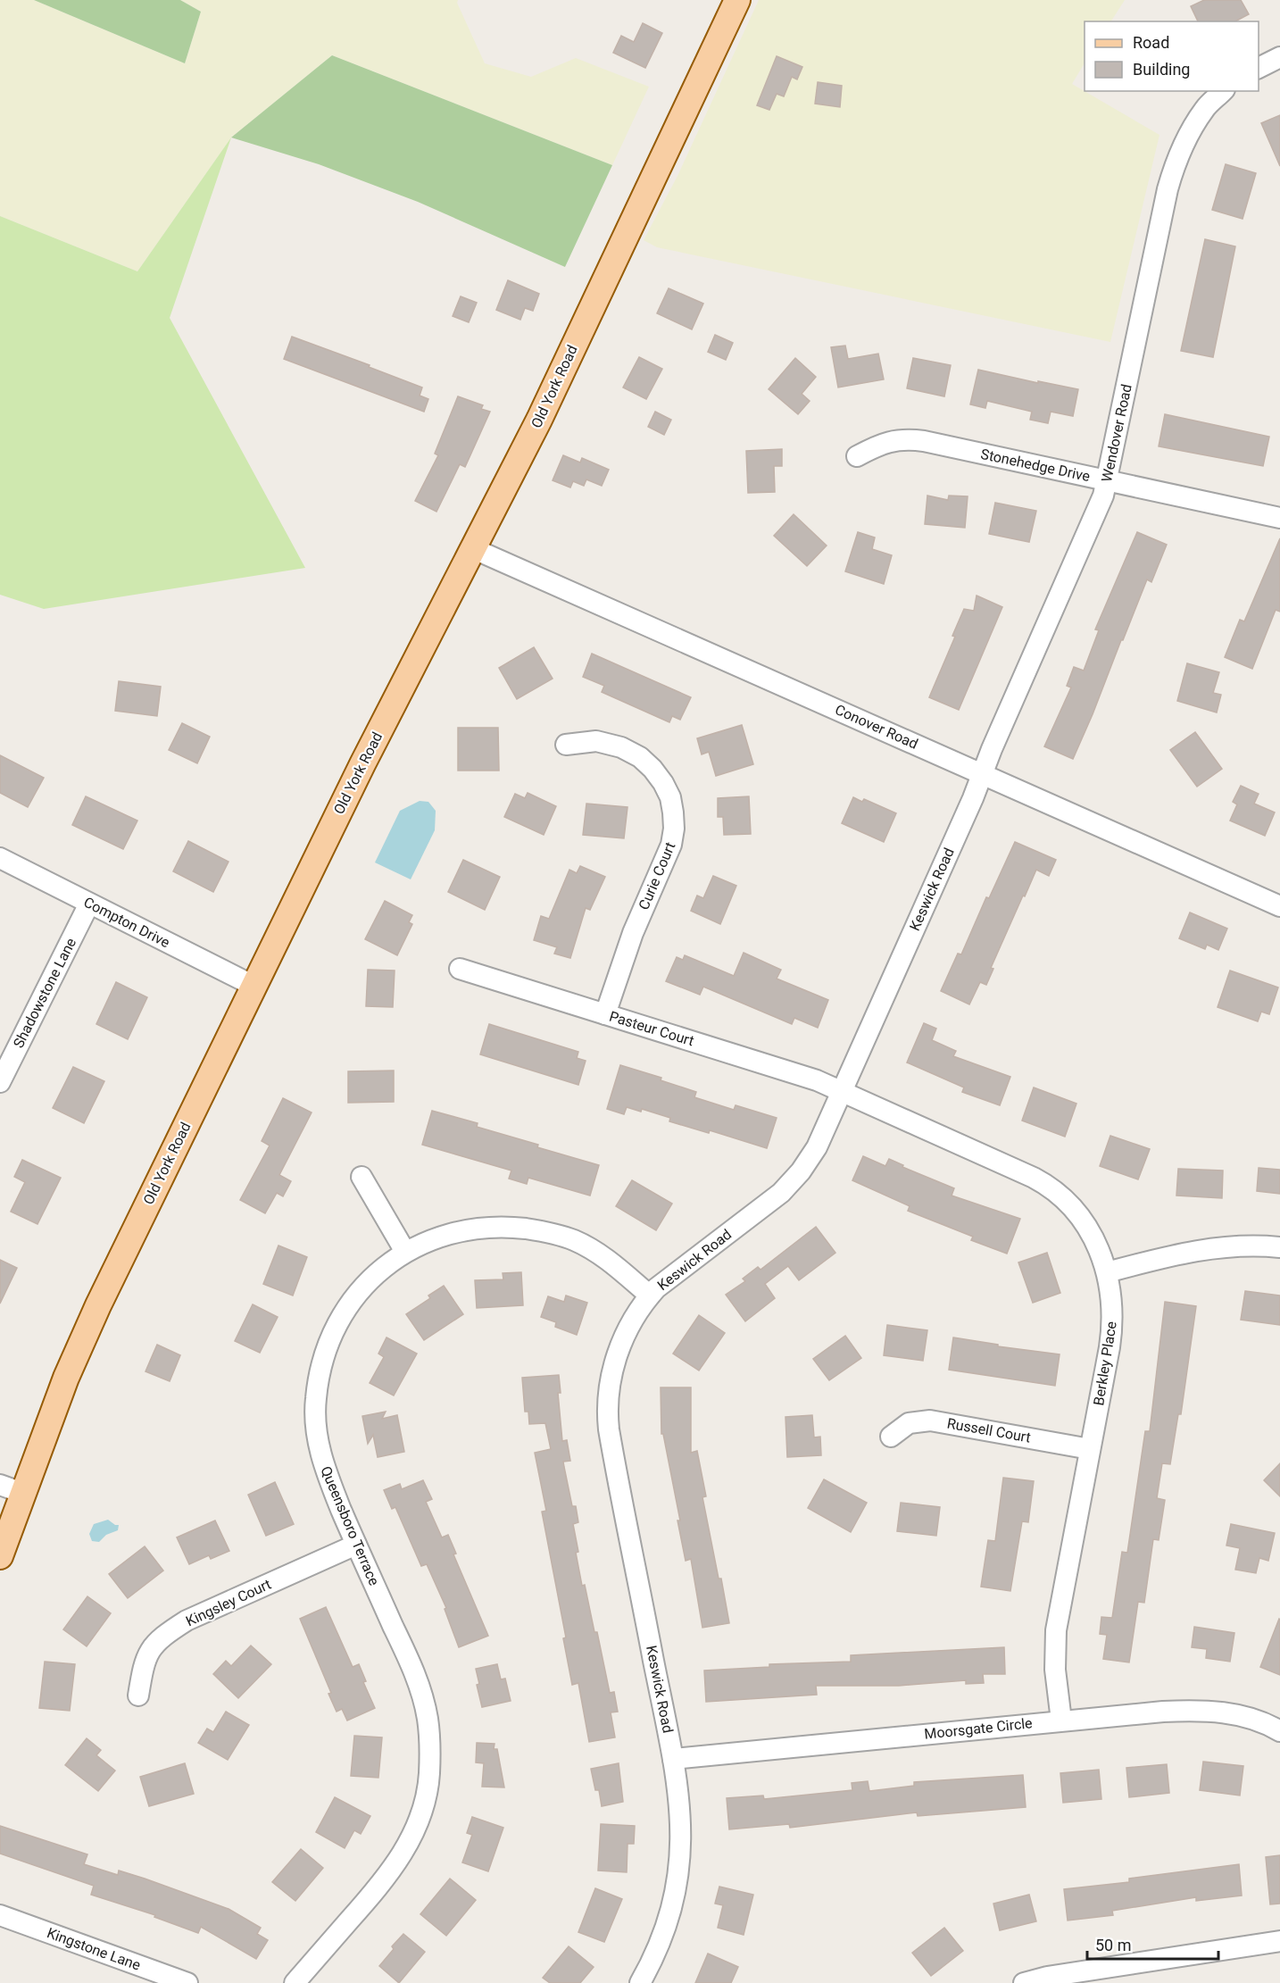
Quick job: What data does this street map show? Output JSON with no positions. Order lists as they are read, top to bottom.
{
  "streets": {
    "main road": ["Old York Road"],
    "street": [
      "Wendover Road",
      "Stonehedge Drive",
      "Conover Road",
      "Curie Court",
      "Keswick Road",
      "Compton Drive",
      "Shadowstone Lane",
      "Pasteur Court",
      "Berkley Place",
      "Russell Court",
      "Queensboro Terrace",
      "Kingsley Court",
      "Moorsgate Circle",
      "Kingstone Lane"
    ]
  },
  "crossings": [
    ["Old York Road", "Conover Road"],
    ["Old York Road", "Compton Drive"],
    ["Wendover Road", "Stonehedge Drive"],
    ["Wendover Road", "Conover Road"],
    ["Wendover Road", "Keswick Road"],
    ["Conover Road", "Keswick Road"],
    ["Curie Court", "Pasteur Court"],
    ["Keswick Road", "Pasteur Court"],
    ["Keswick Road", "Berkley Place"],
    ["Keswick Road", "Queensboro Terrace"],
    ["Keswick Road", "Moorsgate Circle"],
    ["Compton Drive", "Shadowstone Lane"],
    ["Pasteur Court", "Berkley Place"],
    ["Berkley Place", "Russell Court"],
    ["Berkley Place", "Moorsgate Circle"],
    ["Queensboro Terrace", "Kingsley Court"]
  ],
  "legend": ["Road", "Building"],
  "scale_bar": "50 m"
}
